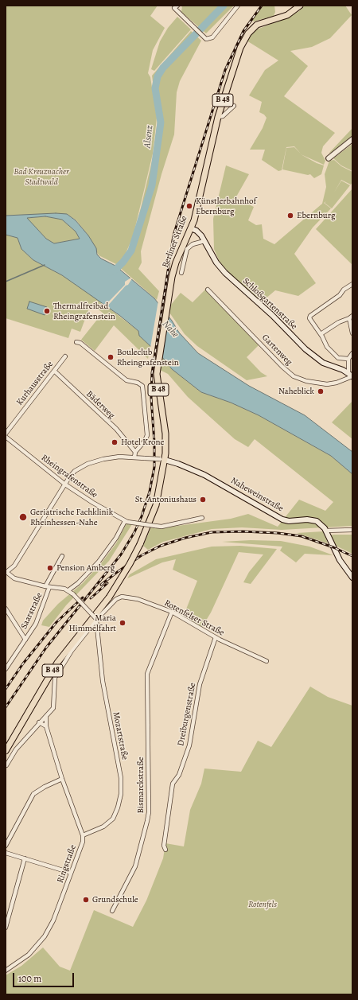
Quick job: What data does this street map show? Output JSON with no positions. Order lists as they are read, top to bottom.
{
  "streets": {
    "main road": [
      "B 48",
      "Berliner Straße",
      "Schloßgartenstraße",
      "Naheweinstraße"
    ],
    "street": [
      "Gartenweg",
      "Kurhausstraße",
      "Bäderweg",
      "Rheingrafenstraße",
      "Saarstraße",
      "Rotenfelser Straße",
      "Dreiburgenstraße",
      "Mozartstraße",
      "Bismarckstraße",
      "Ringstraße"
    ]
  },
  "crossings": [
    ["B 48", "Berliner Straße"],
    ["B 48", "Naheweinstraße"],
    ["Berliner Straße", "Schloßgartenstraße"],
    ["Berliner Straße", "Naheweinstraße"],
    ["Schloßgartenstraße", "Gartenweg"],
    ["Kurhausstraße", "Bäderweg"],
    ["Rotenfelser Straße", "Dreiburgenstraße"],
    ["Rotenfelser Straße", "Mozartstraße"],
    ["Rotenfelser Straße", "Bismarckstraße"],
    ["Mozartstraße", "Ringstraße"]
  ],
  "water": ["Alsenz", "Nahe"],
  "parks": ["Bad Kreuznacher Stadtwald", "Rotenfels"],
  "places": [
    "Künstlerbahnhof Ebernburg",
    "Ebernburg",
    "Thermalfreibad Rheingrafenstein",
    "Bouleclub Rheingrafenstein",
    "Naheblick",
    "Hotel Krone",
    "St. Antoniushaus",
    "Geriatrische Fachklinik Rheinhessen-Nahe",
    "Pension Amberg",
    "Maria Himmelfahrt",
    "Grundschule"
  ],
  "scale_bar": "100 m"
}
